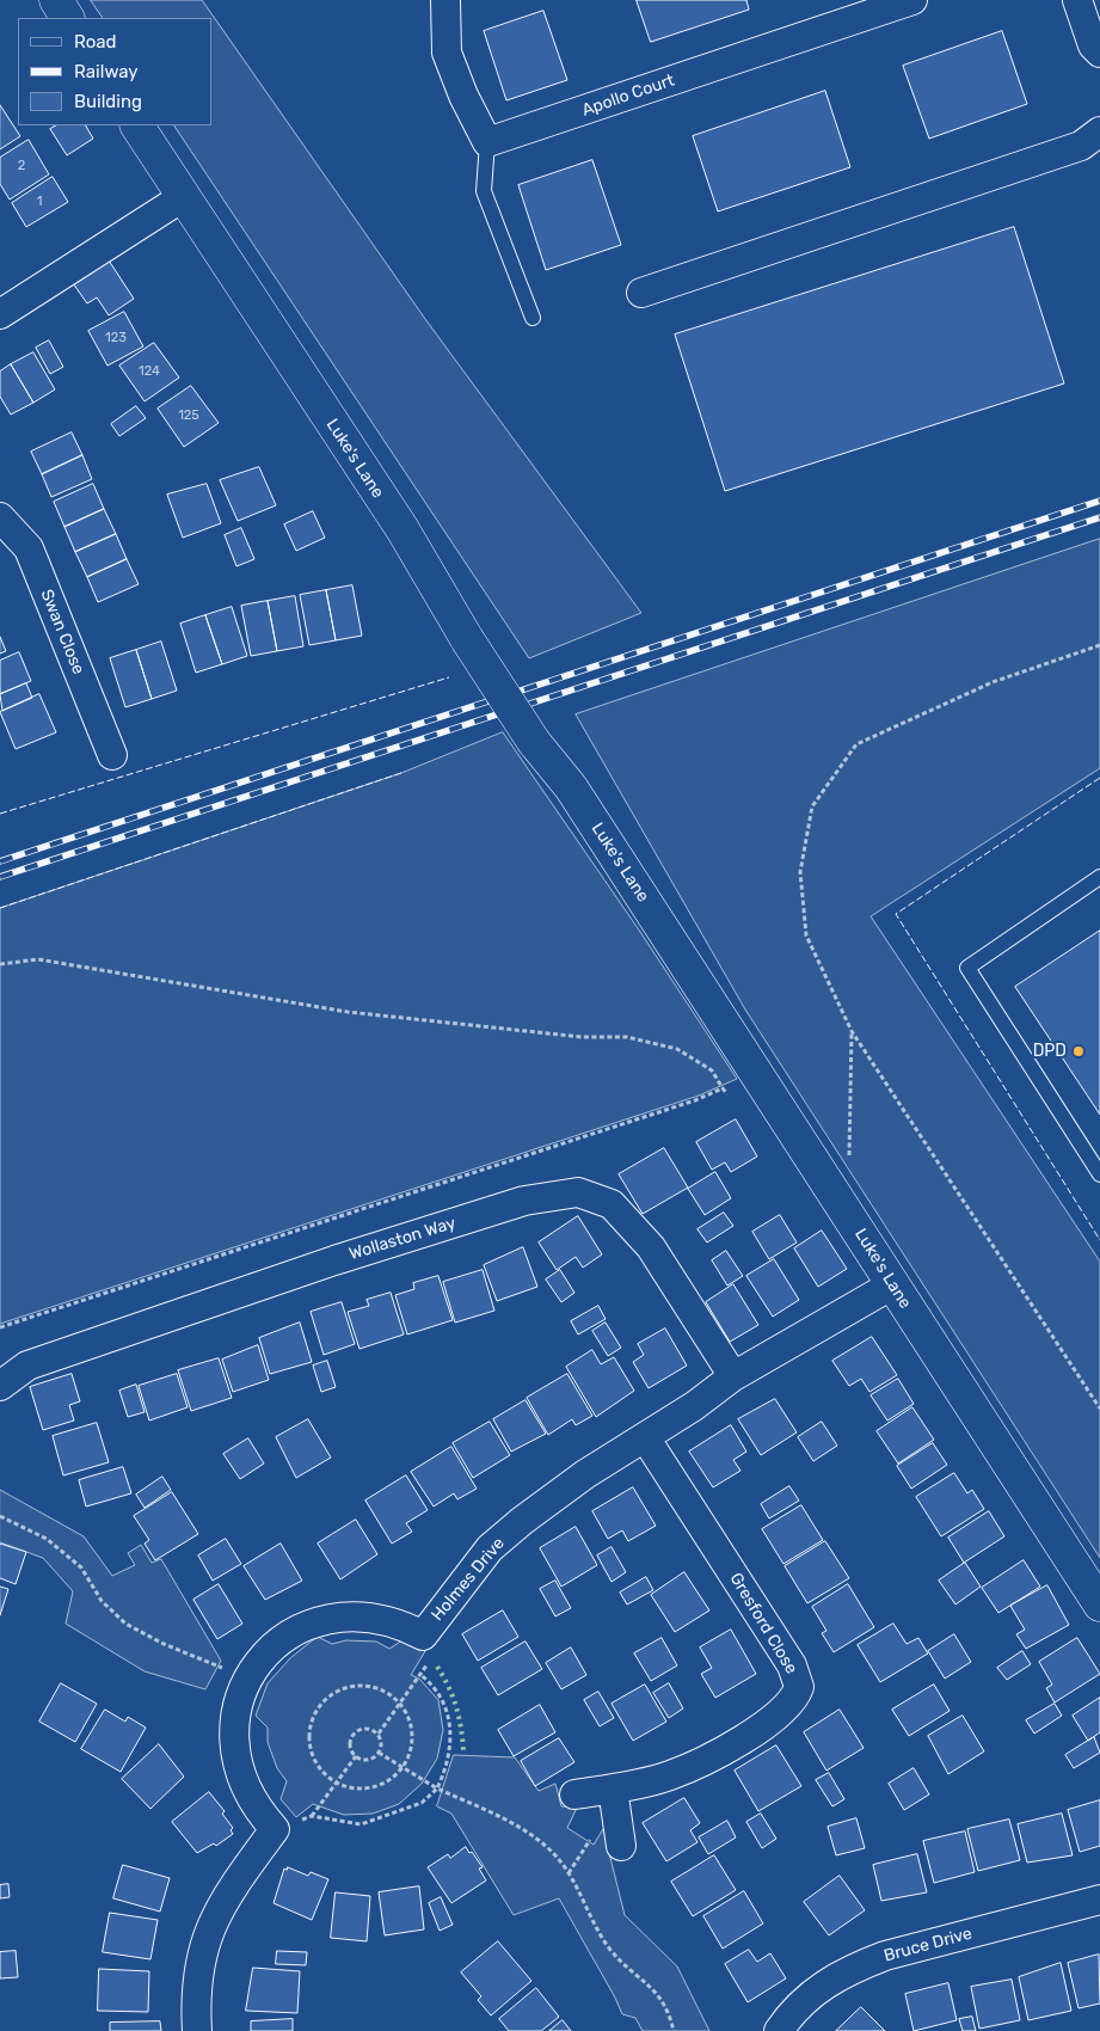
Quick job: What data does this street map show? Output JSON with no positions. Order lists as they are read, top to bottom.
{
  "streets": {
    "street": [
      "Apollo Court",
      "Luke's Lane",
      "Swan Close",
      "Wollaston Way",
      "Holmes Drive",
      "Gresford Close",
      "Bruce Drive"
    ]
  },
  "crossings": [
    ["Luke's Lane", "Holmes Drive"],
    ["Wollaston Way", "Holmes Drive"],
    ["Holmes Drive", "Gresford Close"]
  ],
  "places": ["DPD"],
  "house_numbers": [
    "2",
    "1",
    "123",
    "124",
    "125"
  ],
  "legend": ["Road", "Railway", "Building"]
}
